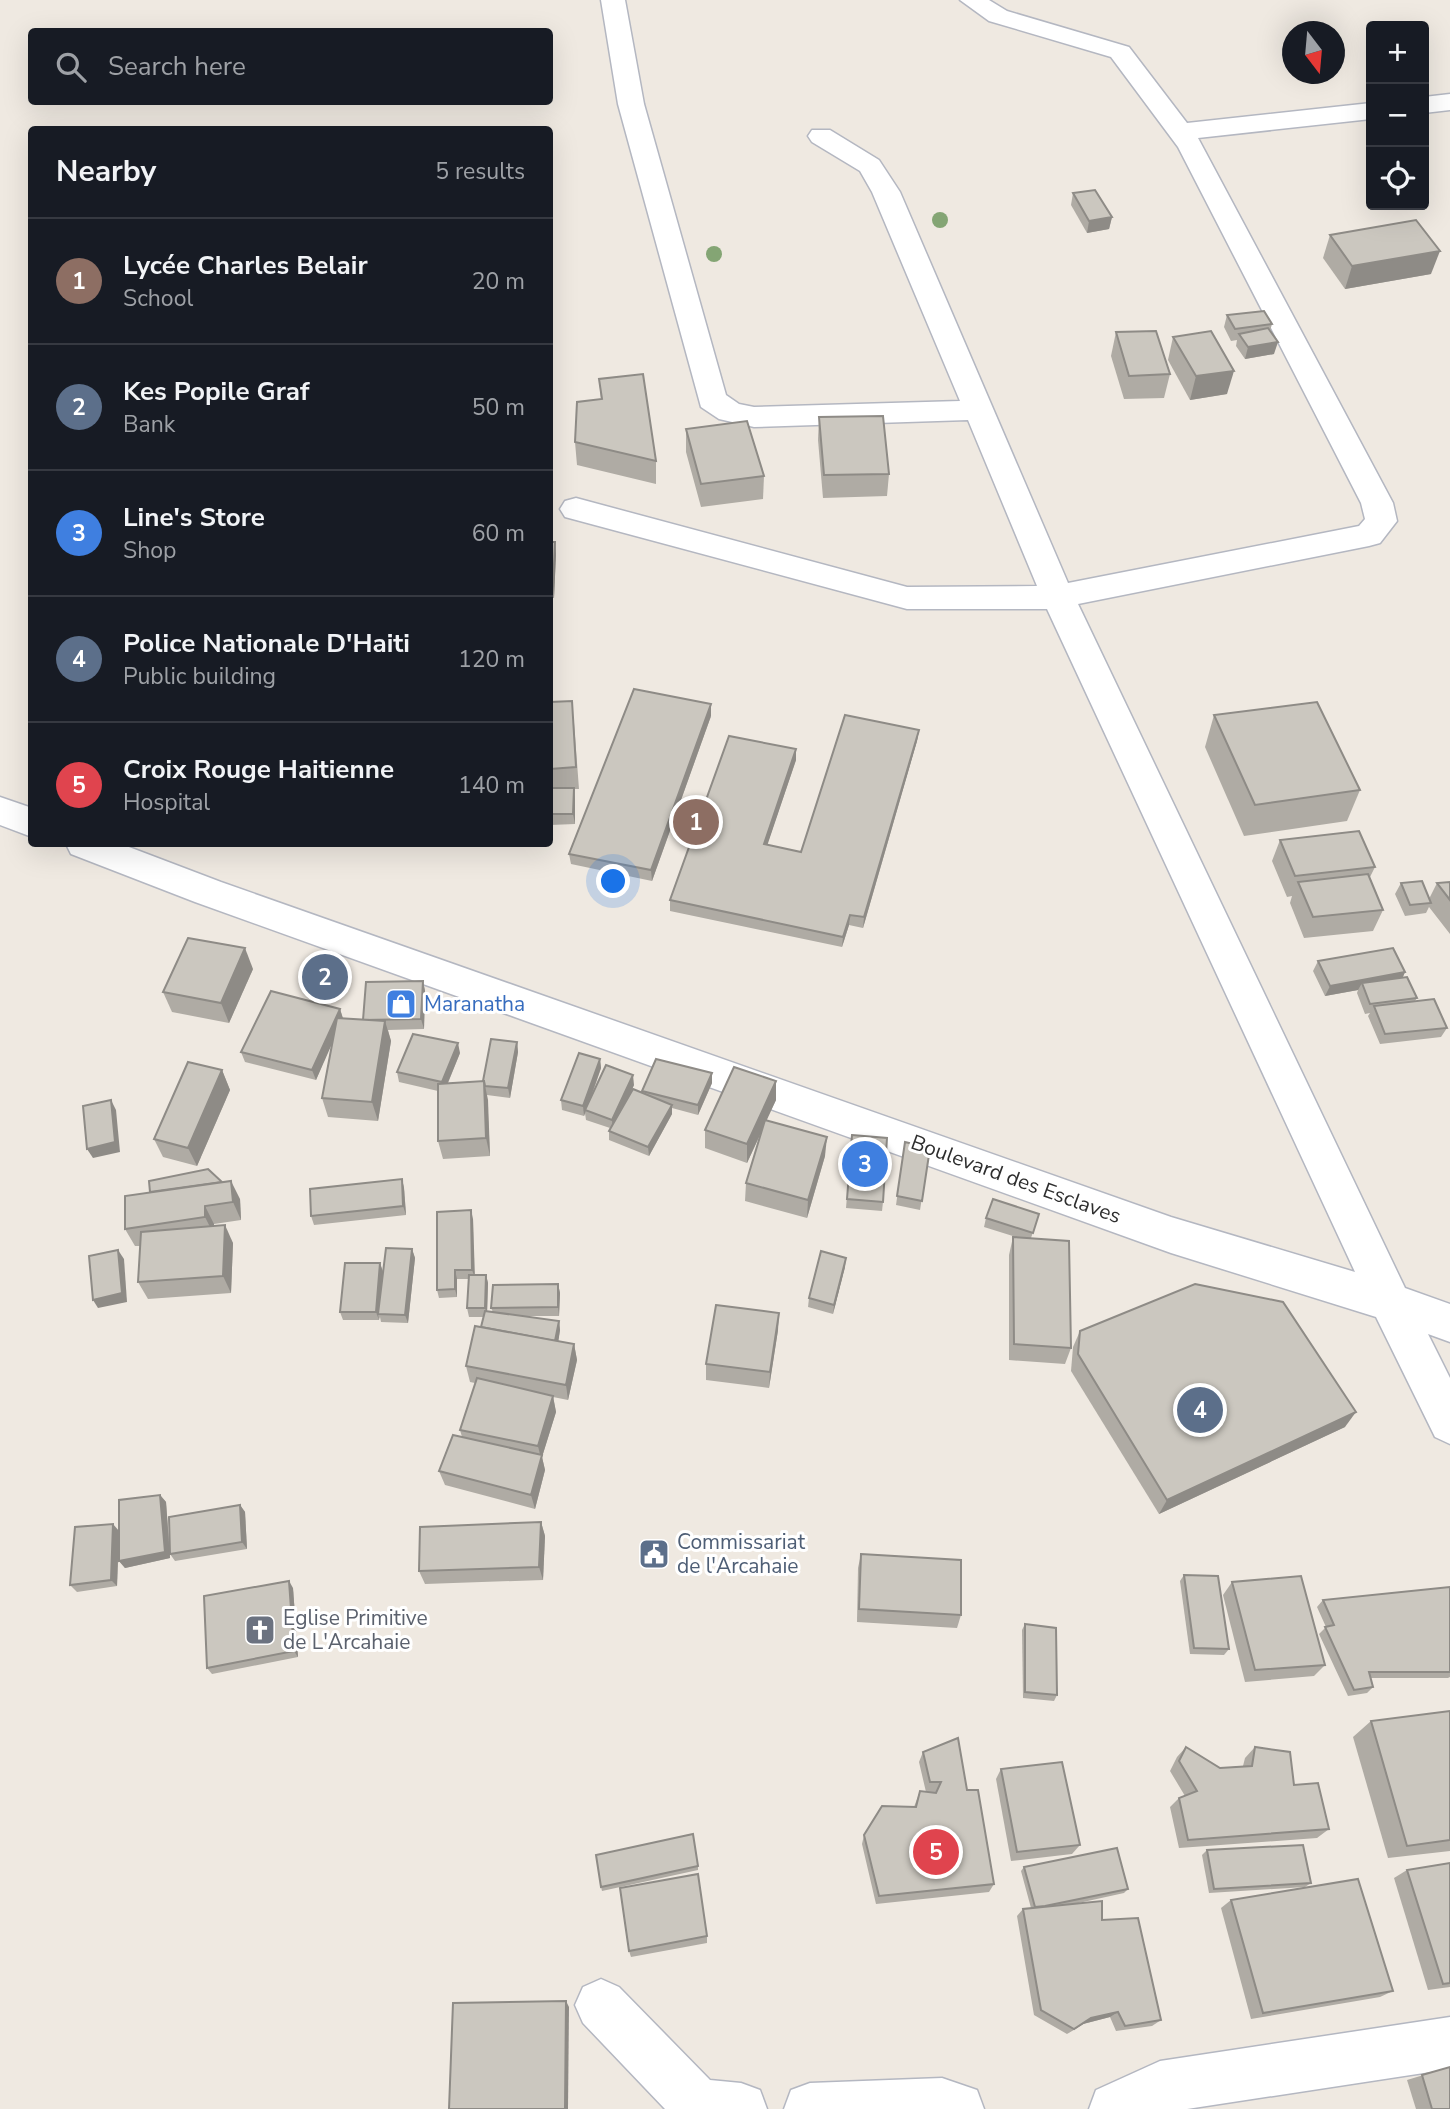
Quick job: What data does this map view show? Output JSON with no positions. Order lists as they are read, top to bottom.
{
  "streets": {
    "street": ["Boulevard des Esclaves"]
  },
  "places": {
    "shop": ["Maranatha"],
    "public building": ["Commissariat de l'Arcahaie"],
    "church": ["Eglise Primitive de L'Arcahaie"]
  },
  "north": "bottom",
  "page": {
    "map_buttons": ["+", "−"],
    "search": "Search here",
    "heading": ["Nearby", "5 results"],
    "list": [
      {
        "mark": "1",
        "name": "Lycée Charles Belair",
        "note": "School",
        "value": "20 m"
      },
      {
        "mark": "2",
        "name": "Kes Popile Graf",
        "note": "Bank",
        "value": "50 m"
      },
      {
        "mark": "3",
        "name": "Line's Store",
        "note": "Shop",
        "value": "60 m"
      },
      {
        "mark": "4",
        "name": "Police Nationale D'Haiti",
        "note": "Public building",
        "value": "120 m"
      },
      {
        "mark": "5",
        "name": "Croix Rouge Haitienne",
        "note": "Hospital",
        "value": "140 m"
      }
    ],
    "pins": [
      "1",
      "2",
      "3",
      "4",
      "5"
    ]
  }
}
